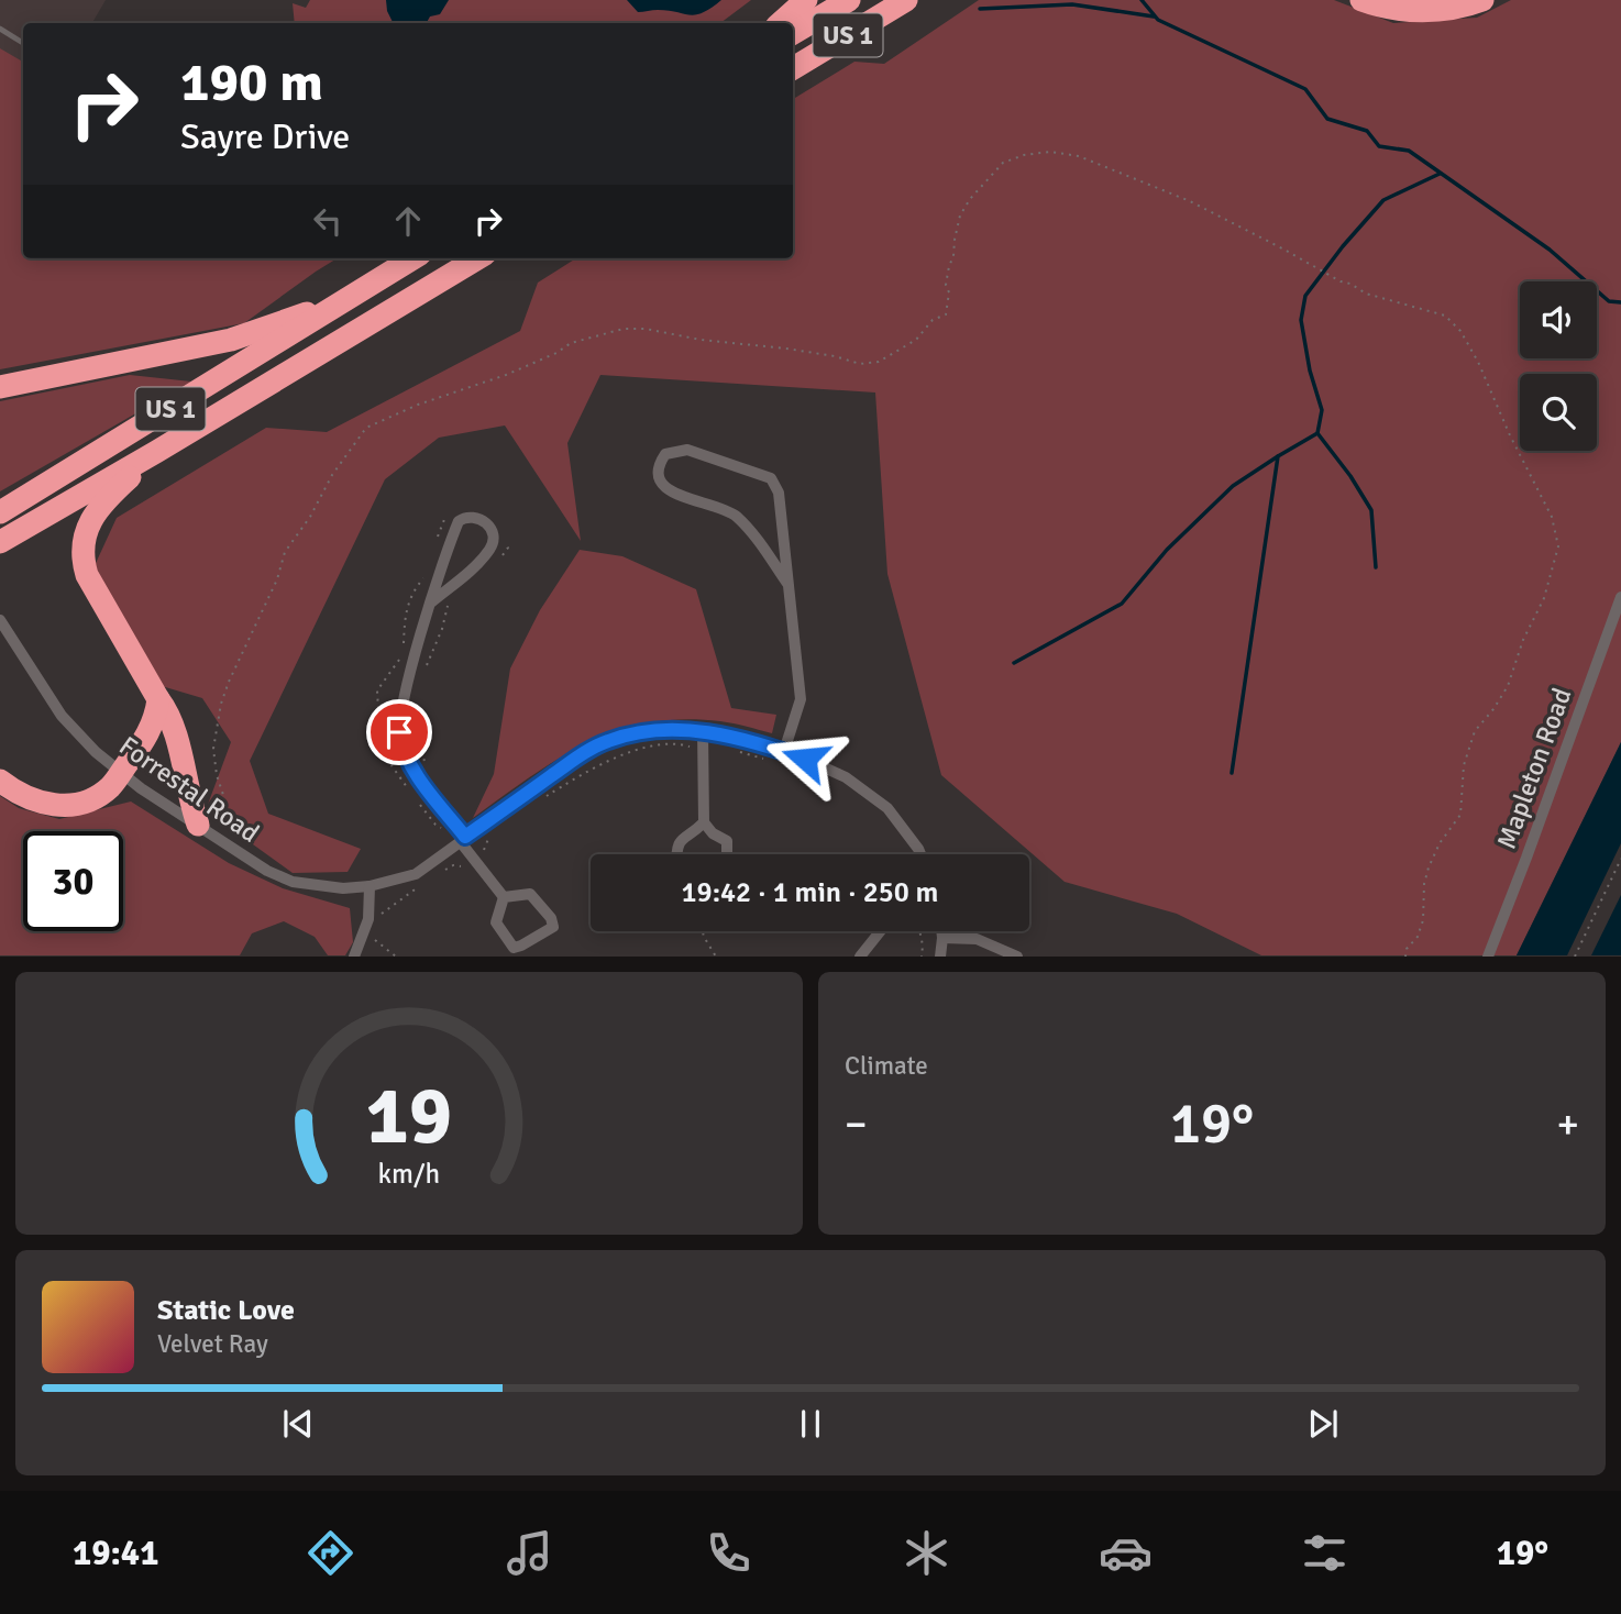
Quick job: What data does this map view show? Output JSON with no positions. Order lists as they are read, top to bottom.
{
  "streets": {
    "highway": ["US 1"],
    "street": ["Mapleton Road", "Forrestal Road"]
  },
  "page": {
    "turn": ["190 m", "Sayre Drive"],
    "limit": "30",
    "trip": "19:42 · 1 min · 250 m",
    "tile": "Climate",
    "heat": ["−", "19°", "+"],
    "song": ["Static Love", "Velvet Ray"],
    "tabs": ["19:41", "19°"],
    "gauge": ["19", "km/h"]
  }
}
